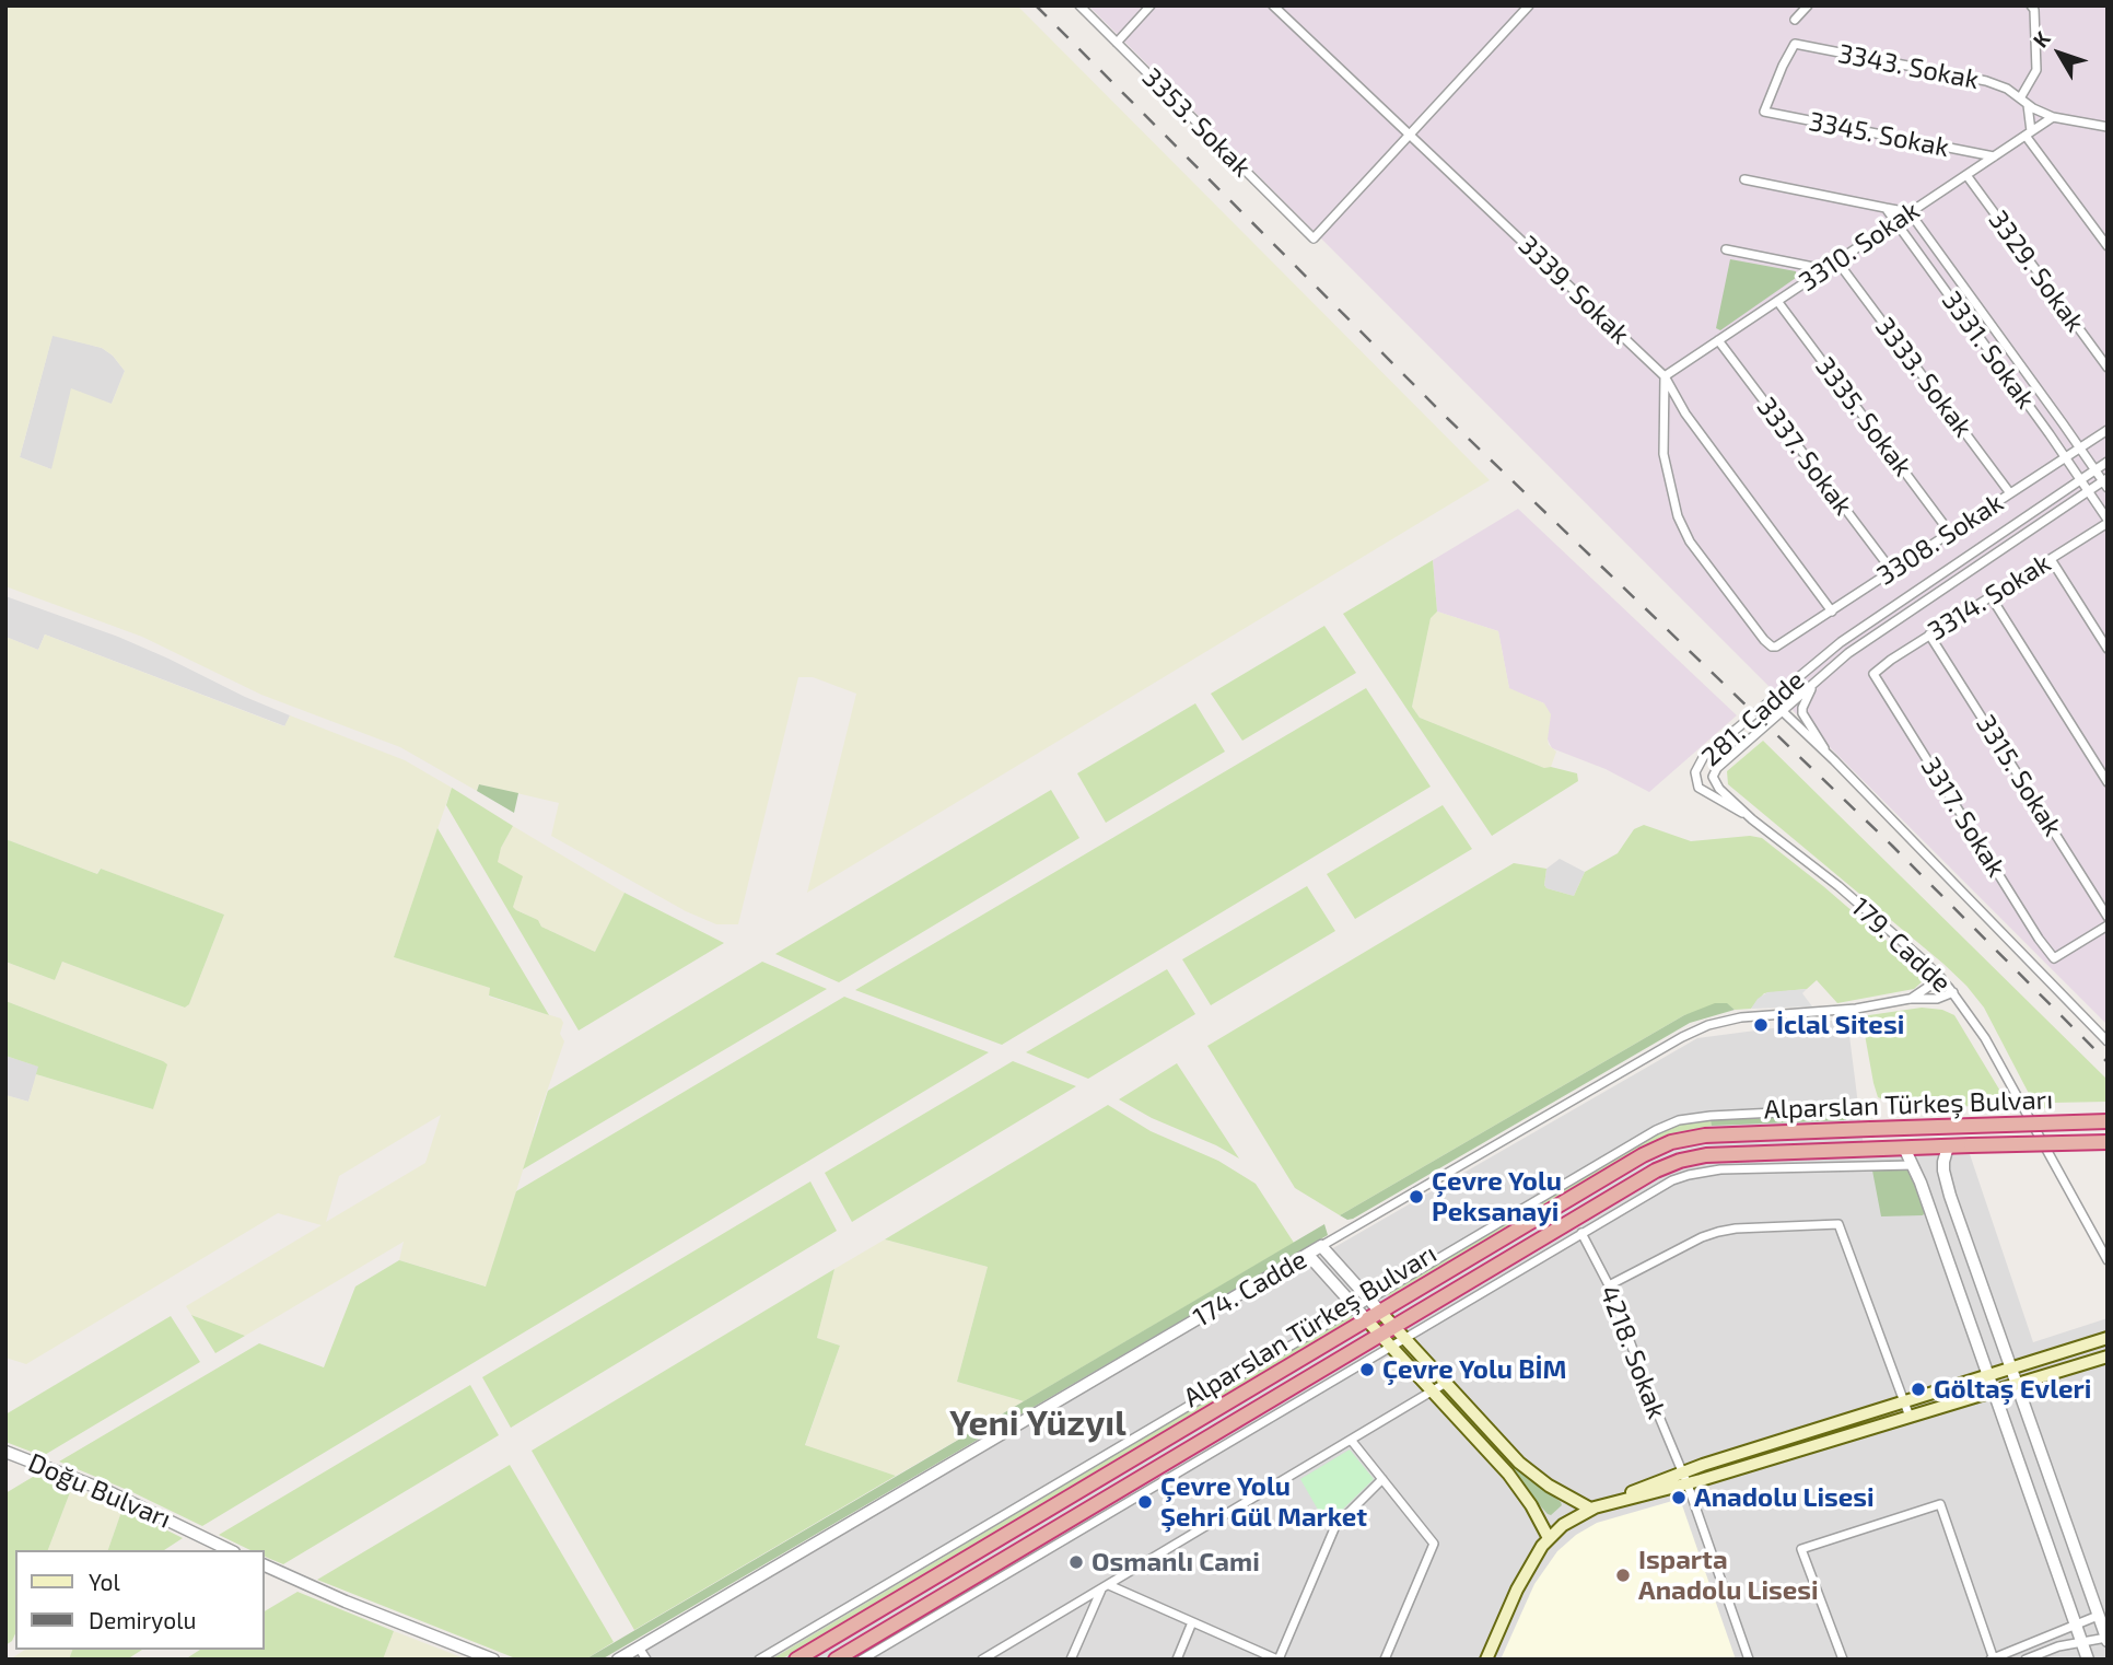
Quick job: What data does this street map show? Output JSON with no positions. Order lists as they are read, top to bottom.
{
  "streets": {
    "highway": ["Alparslan Türkeş Bulvarı"],
    "street": [
      "3343. Sokak",
      "3353. Sokak",
      "3345. Sokak",
      "3310. Sokak",
      "3329. Sokak",
      "3339. Sokak",
      "3331. Sokak",
      "3333. Sokak",
      "3335. Sokak",
      "3337. Sokak",
      "3308. Sokak",
      "3314. Sokak",
      "281. Cadde",
      "3315. Sokak",
      "3317. Sokak",
      "179. Cadde",
      "174. Cadde",
      "4218. Sokak",
      "Doğu Bulvarı"
    ]
  },
  "crossings": [
    ["3343. Sokak", "3345. Sokak"],
    ["3343. Sokak", "3310. Sokak"],
    ["3353. Sokak", "3339. Sokak"],
    ["3345. Sokak", "3310. Sokak"],
    ["3310. Sokak", "3329. Sokak"],
    ["3310. Sokak", "3339. Sokak"],
    ["3310. Sokak", "3331. Sokak"],
    ["3310. Sokak", "3333. Sokak"],
    ["3310. Sokak", "3335. Sokak"],
    ["3310. Sokak", "3337. Sokak"],
    ["3310. Sokak", "3308. Sokak"],
    ["3339. Sokak", "3308. Sokak"],
    ["3331. Sokak", "3308. Sokak"],
    ["3331. Sokak", "3314. Sokak"],
    ["3331. Sokak", "281. Cadde"],
    ["3333. Sokak", "3308. Sokak"],
    ["3335. Sokak", "3308. Sokak"],
    ["3337. Sokak", "3308. Sokak"],
    ["3314. Sokak", "3315. Sokak"],
    ["3314. Sokak", "3317. Sokak"],
    ["281. Cadde", "179. Cadde"],
    ["179. Cadde", "174. Cadde"]
  ],
  "districts": ["Yeni Yüzyıl"],
  "places": [
    "İclal Sitesi",
    "Çevre Yolu Peksanayi",
    "Çevre Yolu BİM",
    "Göltaş Evleri",
    "Anadolu Lisesi",
    "Çevre Yolu Şehri Gül Market",
    "Osmanlı Cami",
    "Isparta Anadolu Lisesi"
  ],
  "legend": ["Yol", "Demiryolu"],
  "north": "top left"
}
